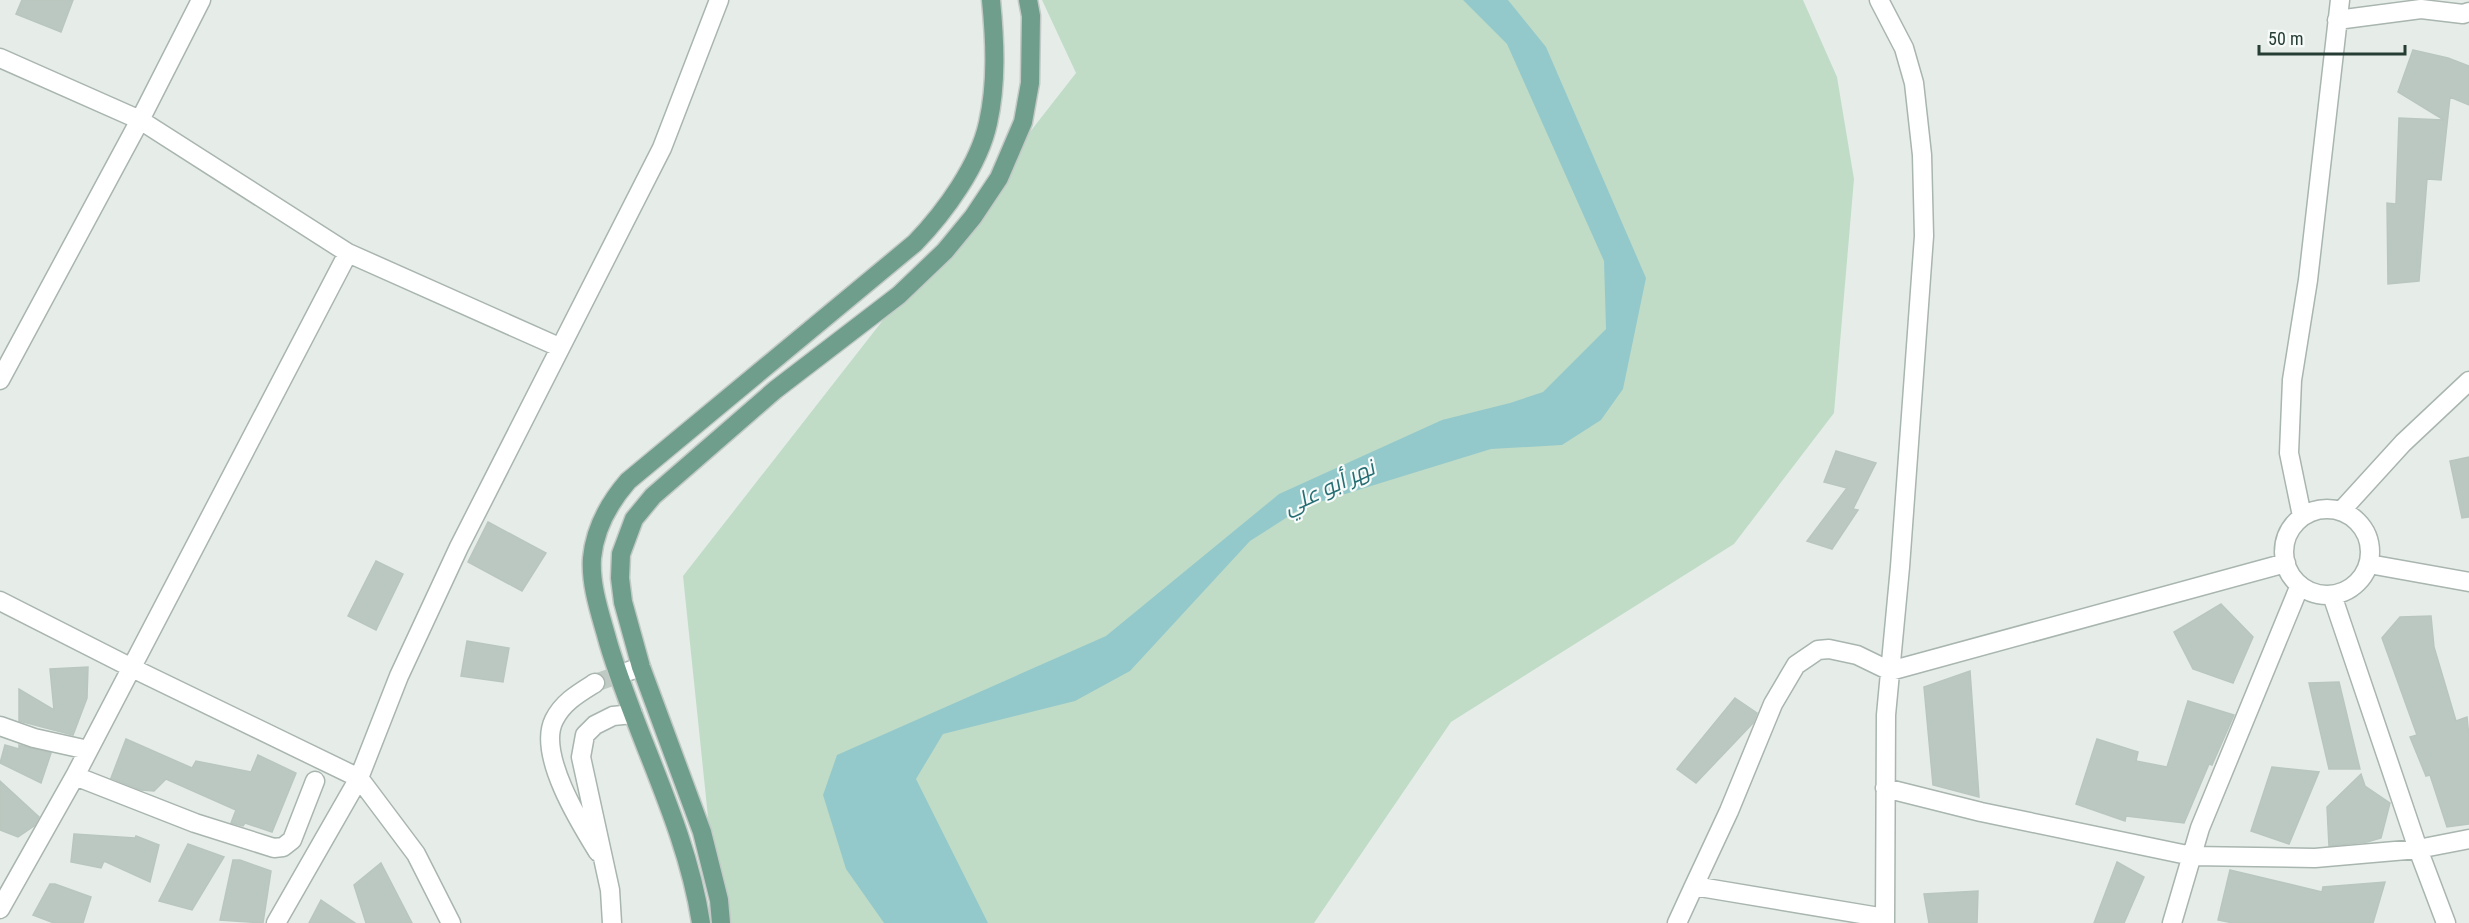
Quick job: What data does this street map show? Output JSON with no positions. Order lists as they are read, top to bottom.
{
  "water": ["نهر أبو علي"],
  "scale_bar": "50 m"
}
